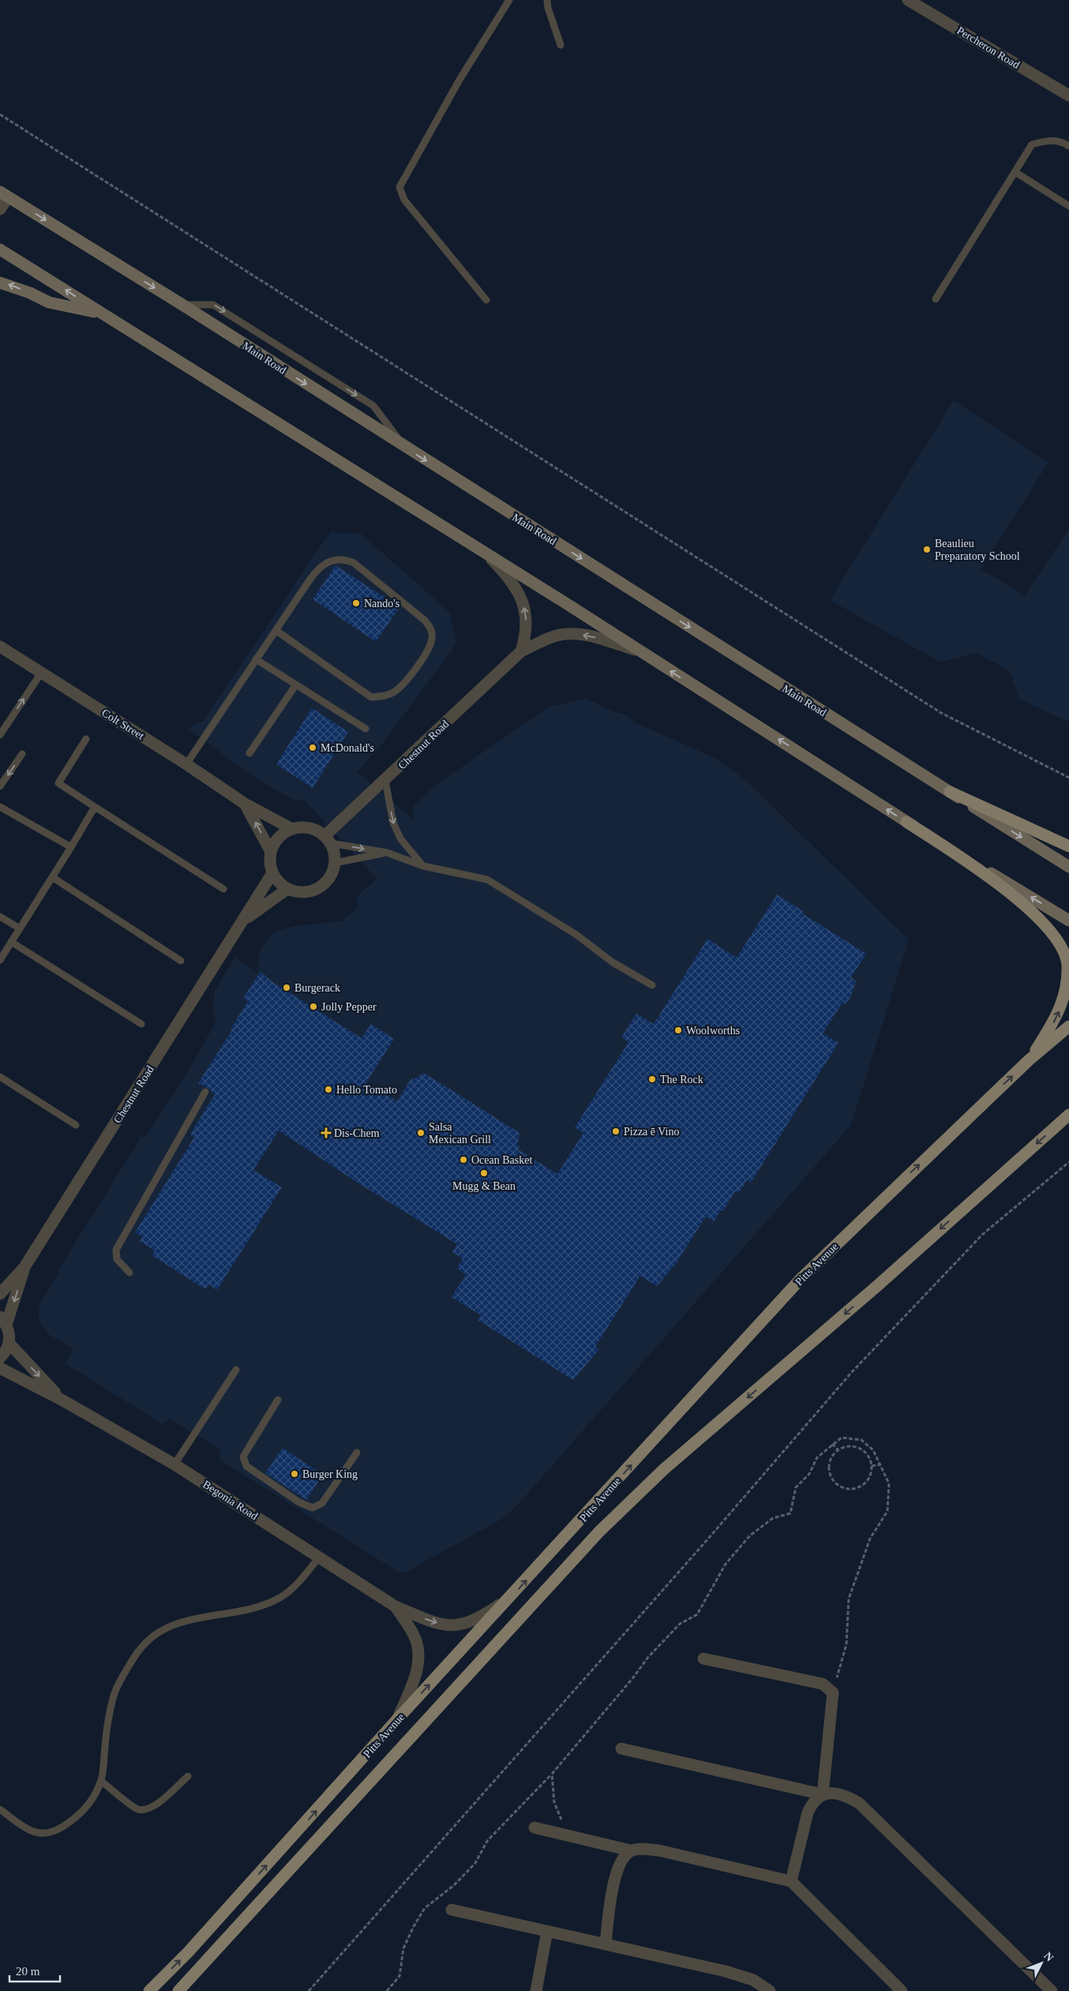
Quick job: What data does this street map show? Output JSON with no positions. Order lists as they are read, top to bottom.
{
  "streets": {
    "main road": ["Main Road", "Pitts Avenue"],
    "street": [
      "Percheron Road",
      "Colt Street",
      "Chestnut Road",
      "Begonia Road"
    ]
  },
  "crossings": [
    ["Colt Street", "Chestnut Road"]
  ],
  "places": {
    "other": [
      "Beaulieu Preparatory School",
      "Nando's",
      "McDonald's",
      "Burgerack",
      "Jolly Pepper",
      "Woolworths",
      "The Rock",
      "Hello Tomato",
      "Pizza ē Vino",
      "Salsa Mexican Grill",
      "Ocean Basket",
      "Mugg & Bean",
      "Burger King"
    ],
    "health": ["Dis-Chem"]
  },
  "scale_bar": "20 m",
  "north": "top right"
}
